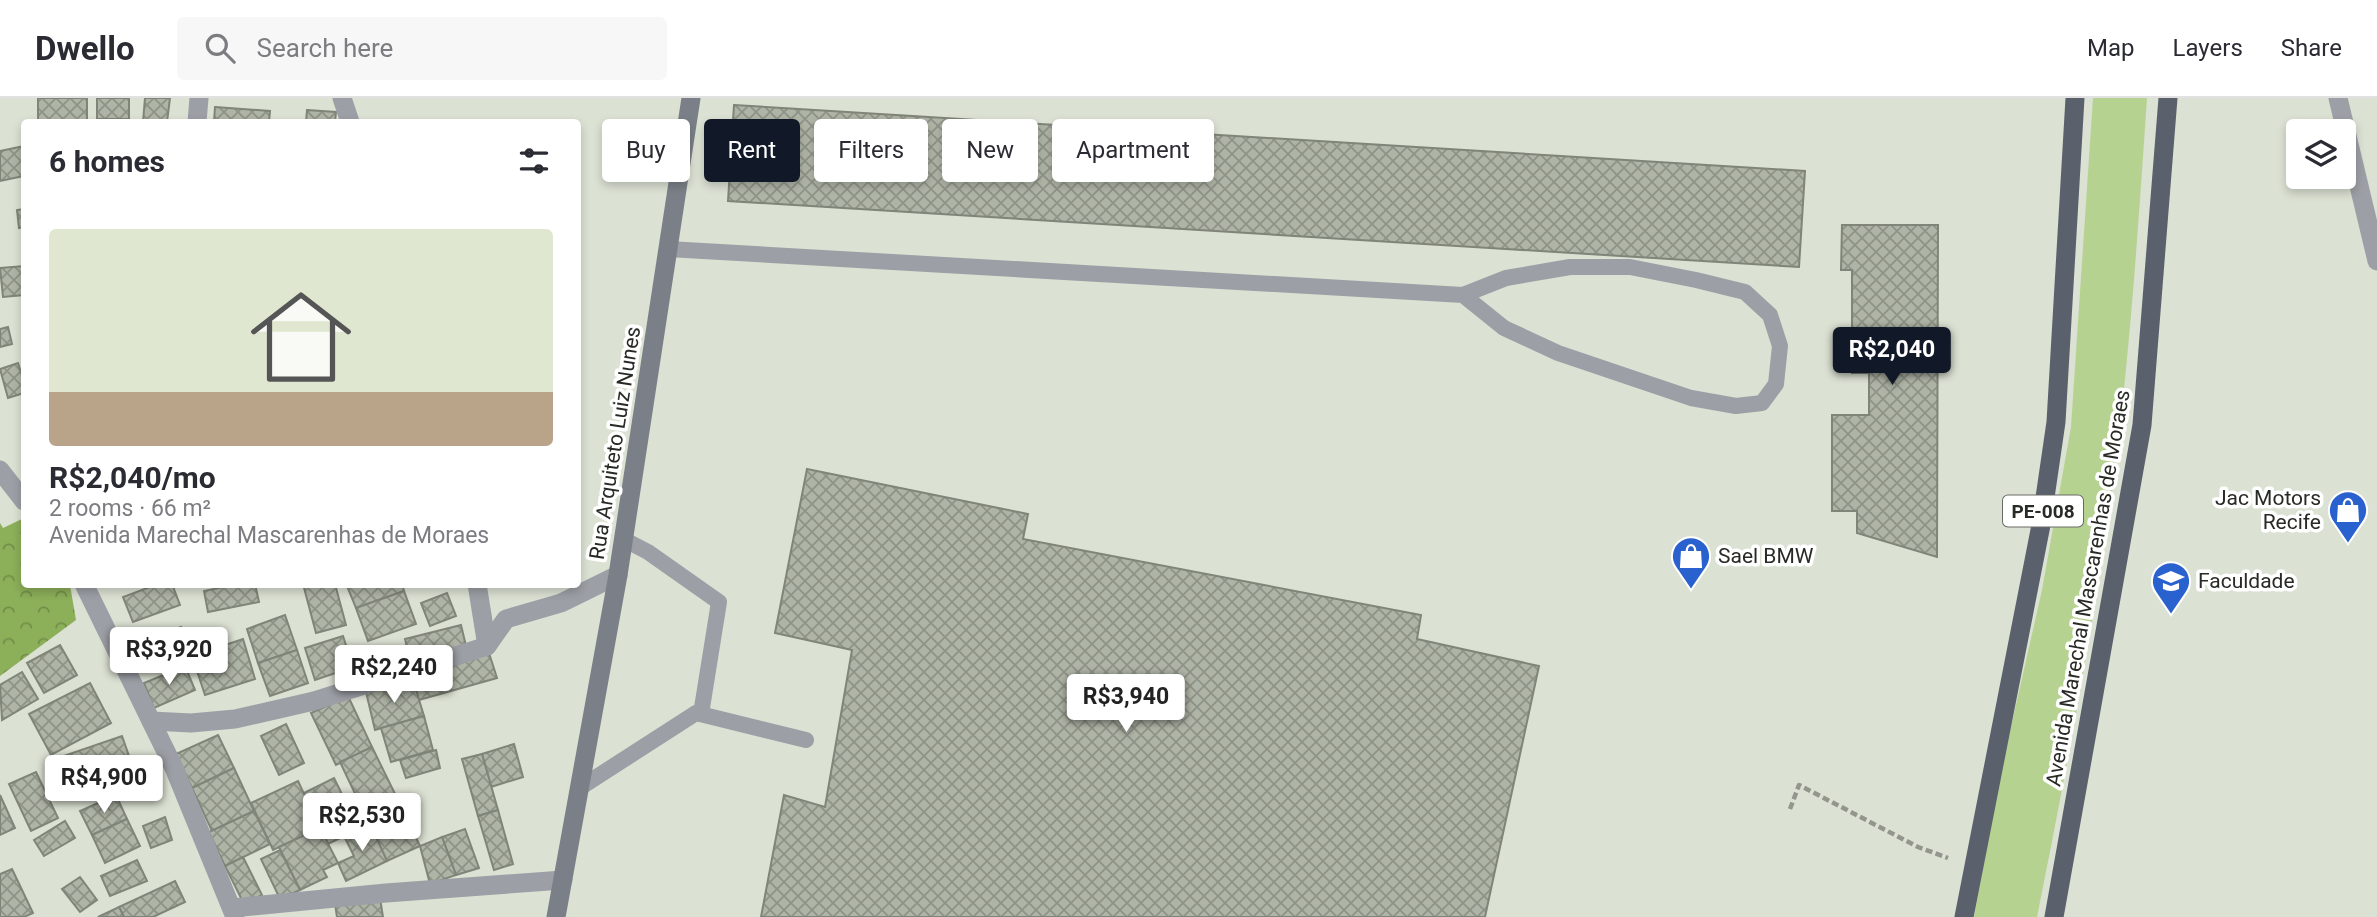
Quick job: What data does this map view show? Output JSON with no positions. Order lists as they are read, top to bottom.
{
  "streets": {
    "highway": ["PE-008", "Avenida Marechal Mascarenhas de Moraes"],
    "main road": ["Rua Arquiteto Luiz Nunes"]
  },
  "places": {
    "shop": ["Jac Motors Recife", "Sael BMW"],
    "school or university": ["Faculdade"]
  },
  "page": {
    "header": "Dwello",
    "search": "Search here",
    "nav": ["Map", "Layers", "Share"],
    "chip": [
      "Buy",
      "Rent",
      "Filters",
      "New",
      "Apartment"
    ],
    "heading": "6 homes",
    "list": [
      {
        "name": "R$2,040/mo",
        "note": "2 rooms · 66 m² · Avenida Marechal Mascarenhas de Moraes"
      }
    ],
    "price": [
      "R$2,040",
      "R$3,920",
      "R$2,240",
      "R$3,940",
      "R$4,900",
      "R$2,530"
    ]
  }
}
